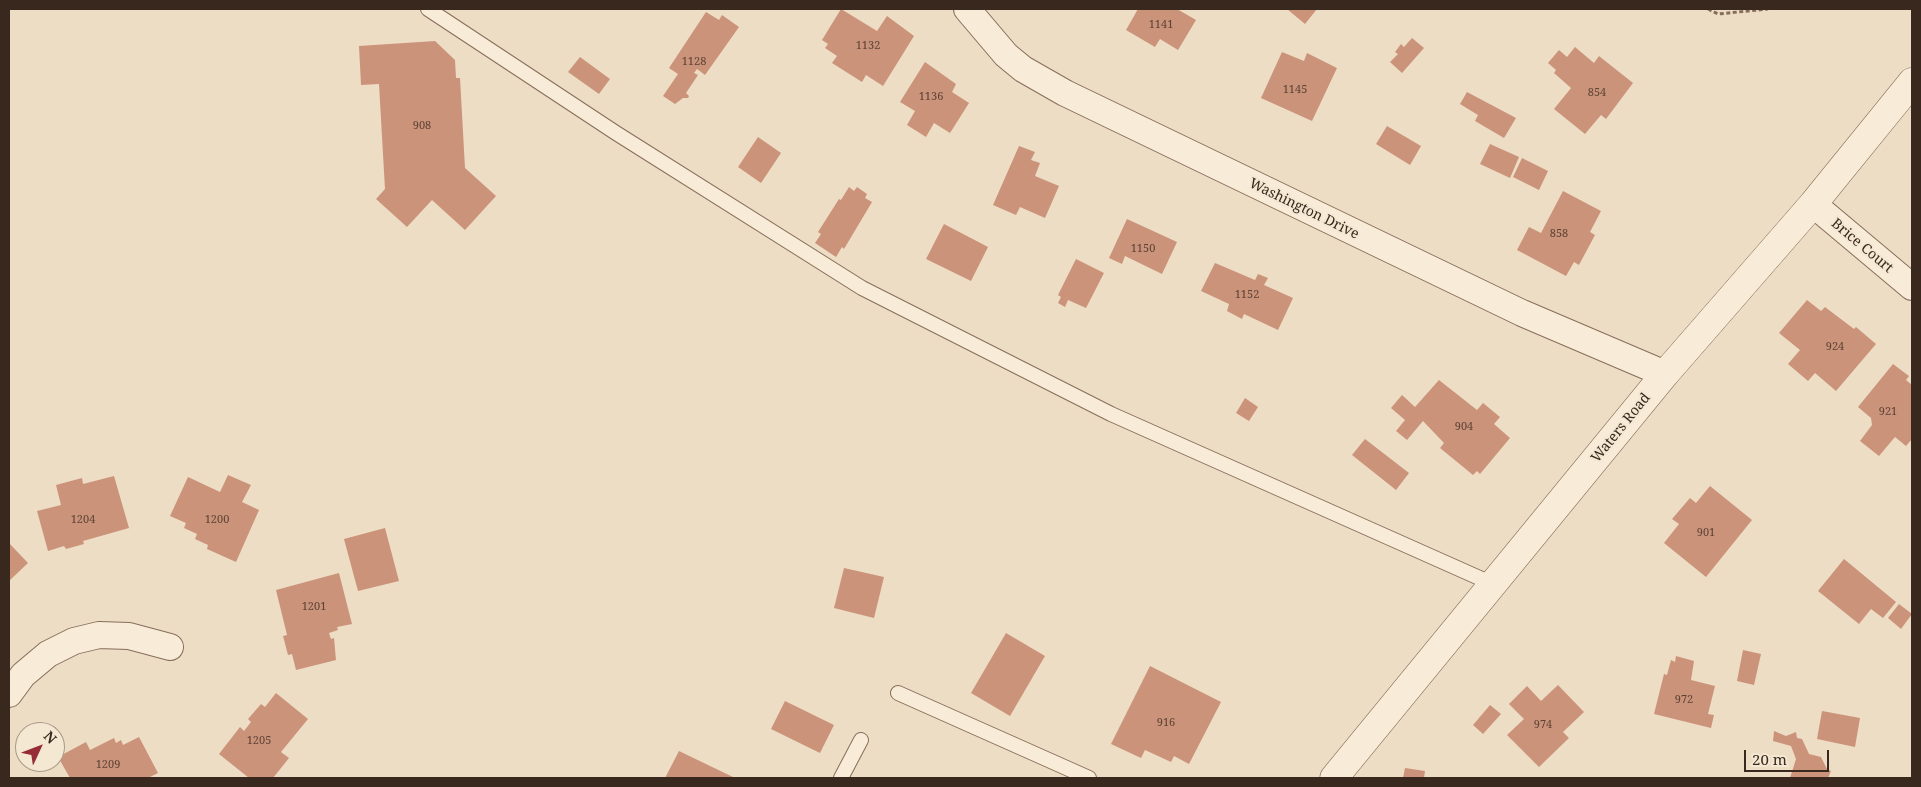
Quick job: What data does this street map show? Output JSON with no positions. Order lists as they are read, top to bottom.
{
  "streets": {
    "street": ["Washington Drive", "Brice Court", "Waters Road"]
  },
  "crossings": [
    ["Washington Drive", "Waters Road"],
    ["Brice Court", "Waters Road"]
  ],
  "house_numbers": [
    "1141",
    "1132",
    "1128",
    "1145",
    "854",
    "1136",
    "908",
    "858",
    "1150",
    "1152",
    "924",
    "921",
    "904",
    "1204",
    "1200",
    "901",
    "1201",
    "972",
    "916",
    "974",
    "1205",
    "1209"
  ],
  "scale_bar": "20 m",
  "north": "top right"
}
